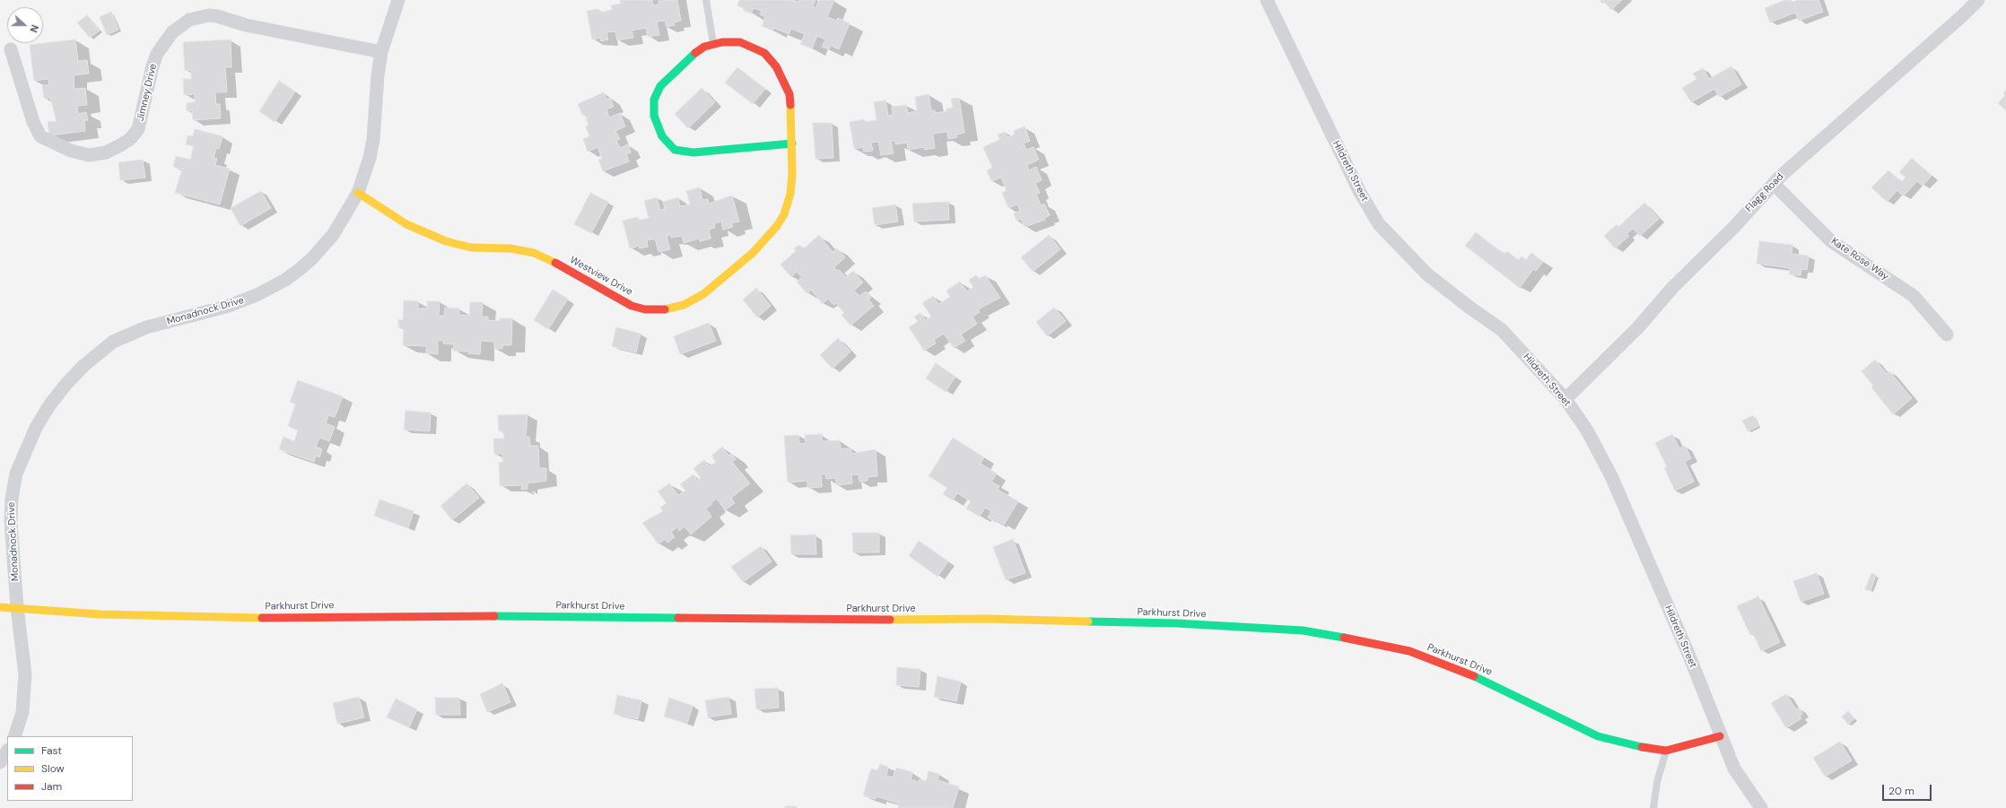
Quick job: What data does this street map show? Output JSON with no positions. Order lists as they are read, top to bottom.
{
  "streets": {
    "street": [
      "Jimney Drive",
      "Hildreth Street",
      "Flagg Road",
      "Kate Rose Way",
      "Westview Drive",
      "Monadnock Drive",
      "Parkhurst Drive"
    ]
  },
  "crossings": [
    ["Jimney Drive", "Monadnock Drive"],
    ["Hildreth Street", "Flagg Road"],
    ["Hildreth Street", "Parkhurst Drive"],
    ["Flagg Road", "Kate Rose Way"],
    ["Westview Drive", "Monadnock Drive"],
    ["Monadnock Drive", "Parkhurst Drive"]
  ],
  "legend": ["Fast", "Slow", "Jam"],
  "scale_bar": "20 m",
  "north": "right"
}
